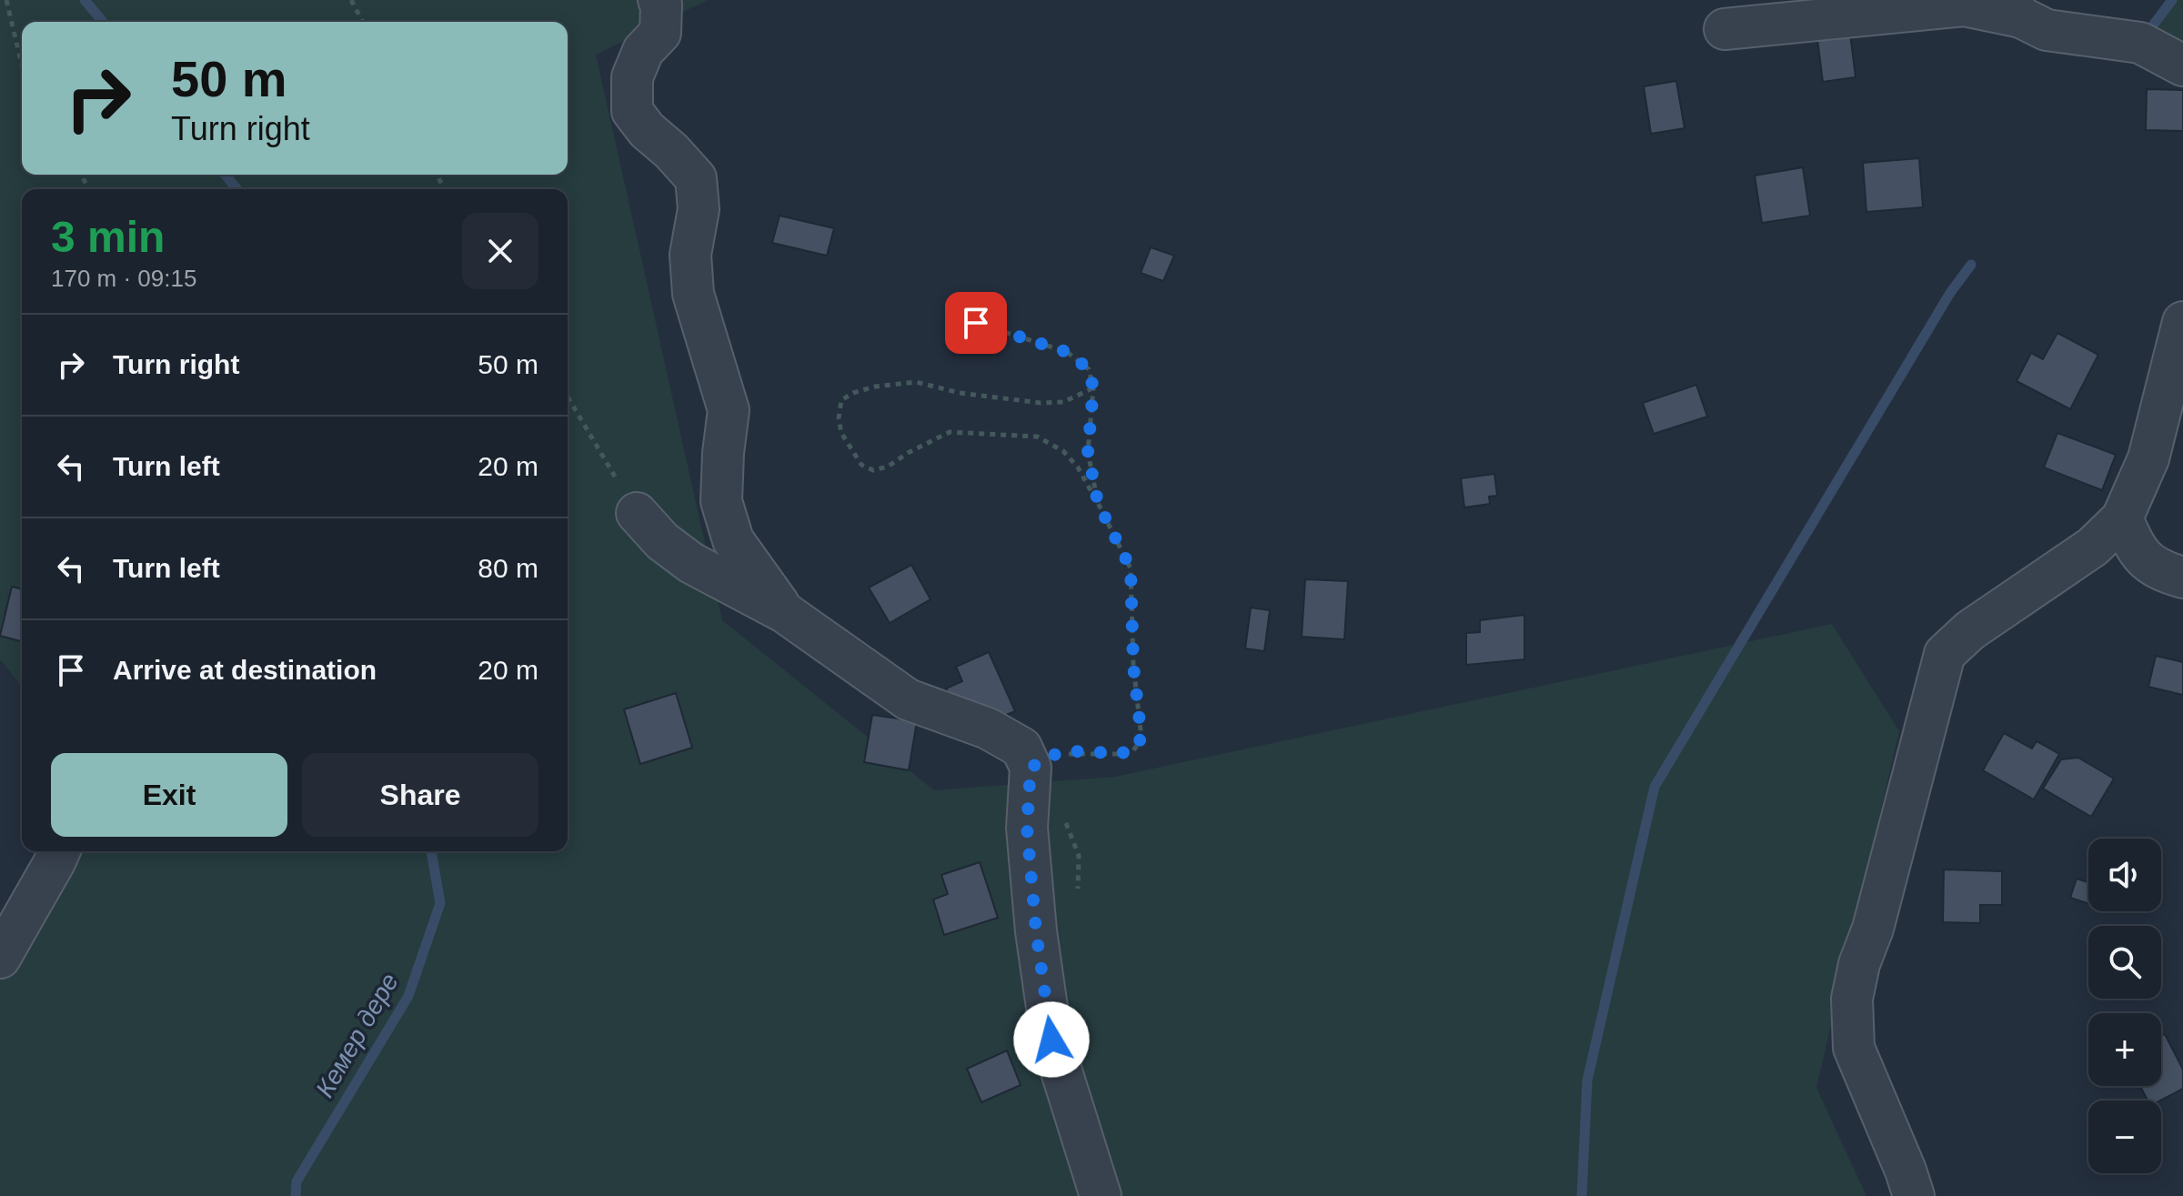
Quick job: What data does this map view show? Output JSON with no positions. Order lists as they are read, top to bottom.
{
  "water": ["Кемер дере"],
  "page": {
    "turn": ["50 m", "Turn right"],
    "heading": ["3 min", "170 m · 09:15"],
    "list": [
      {
        "name": "Turn right",
        "value": "50 m"
      },
      {
        "name": "Turn left",
        "value": "20 m"
      },
      {
        "name": "Turn left",
        "value": "80 m"
      },
      {
        "name": "Arrive at destination",
        "value": "20 m"
      }
    ],
    "buttons": ["Exit", "Share"],
    "map_buttons": ["+", "−"]
  }
}
